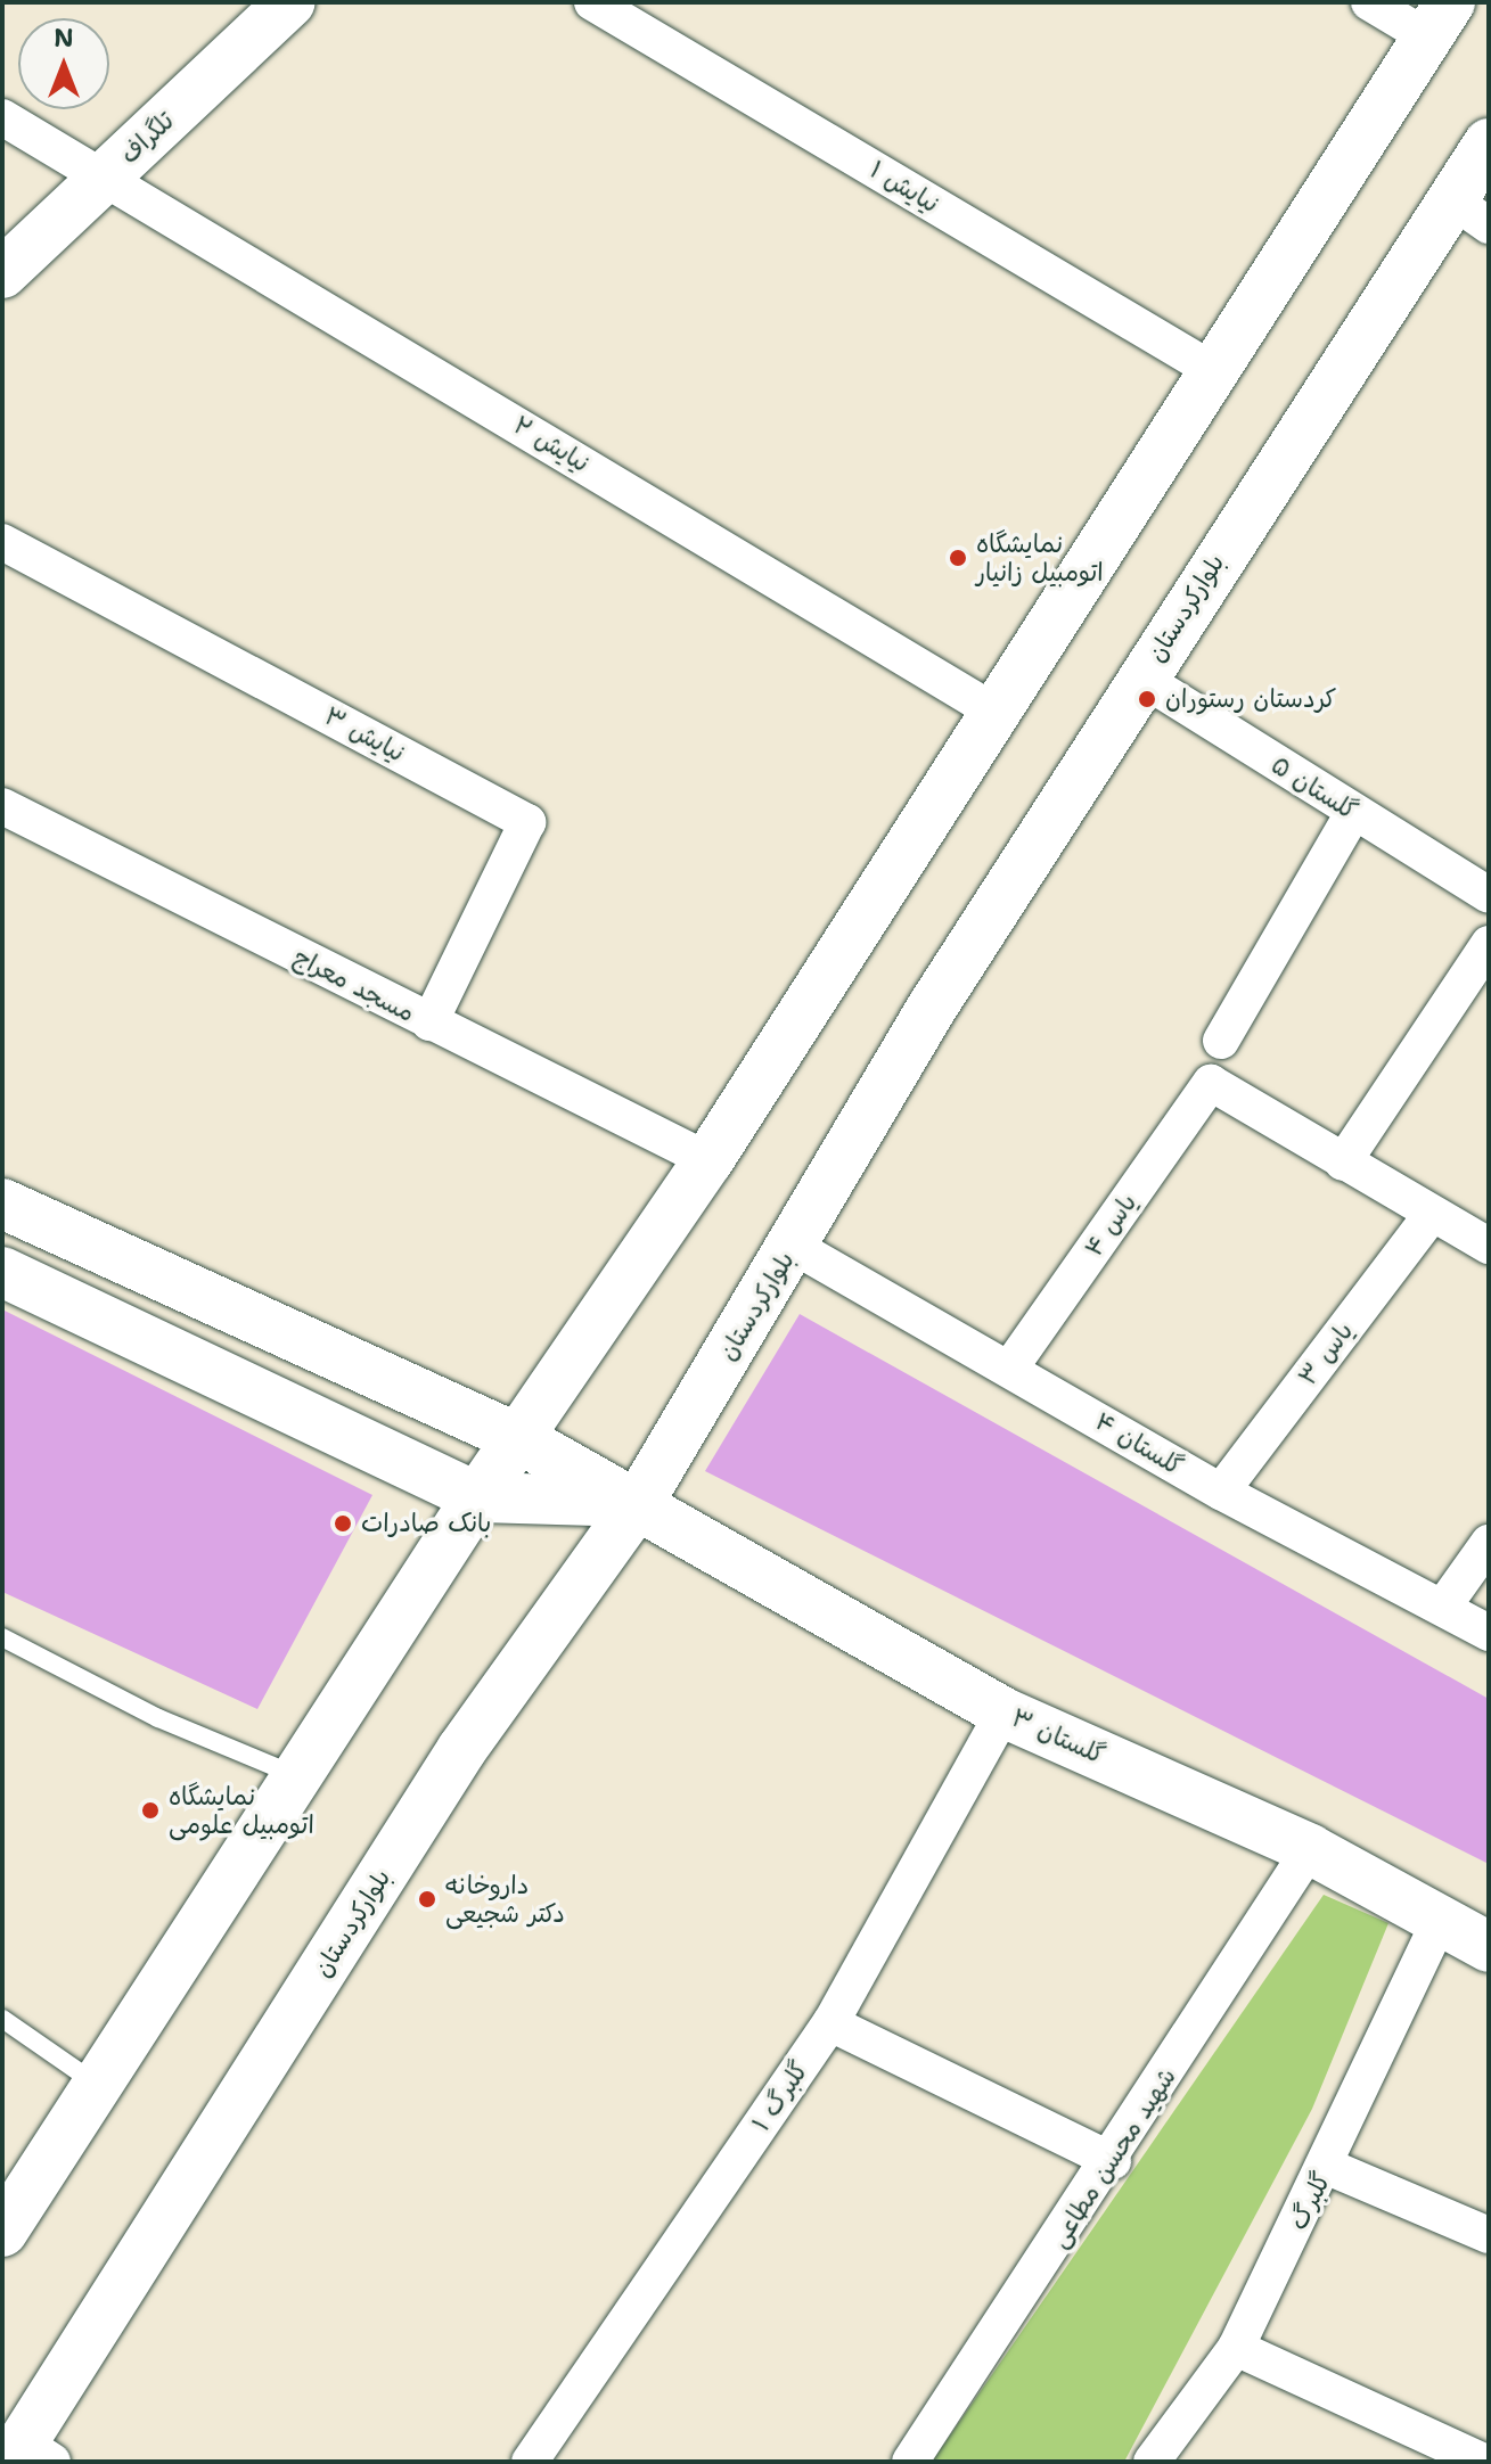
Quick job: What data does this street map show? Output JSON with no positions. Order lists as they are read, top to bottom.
{
  "streets": {
    "main road": ["تلگراف", "بلوارکردستان", "گلستان ۳"],
    "street": [
      "نیایش ۱",
      "نیایش ۲",
      "نیایش ۳",
      "گلستان ۵",
      "مسجد معراج",
      "یاس ۴",
      "یاس ۳",
      "گلستان ۴",
      "گلبرگ ۱",
      "شهید محسن مطاعی",
      "گلبرگ"
    ]
  },
  "crossings": [
    ["تلگراف", "نیایش ۲"],
    ["بلوارکردستان", "گلستان ۵"],
    ["بلوارکردستان", "گلستان ۴"],
    ["بلوارکردستان", "گلستان ۳"],
    ["نیایش ۳", "مسجد معراج"],
    ["یاس ۴", "گلستان ۴"],
    ["یاس ۳", "گلستان ۴"],
    ["گلستان ۳", "گلبرگ ۱"],
    ["گلستان ۳", "شهید محسن مطاعی"],
    ["گلستان ۳", "گلبرگ"]
  ],
  "places": [
    "نمایشگاه اتومبیل زانیار",
    "کردستان رستوران",
    "بانک صادرات",
    "نمایشگاه اتومبیل علومی",
    "داروخانه دکتر شجیعی"
  ],
  "north": "top"
}
